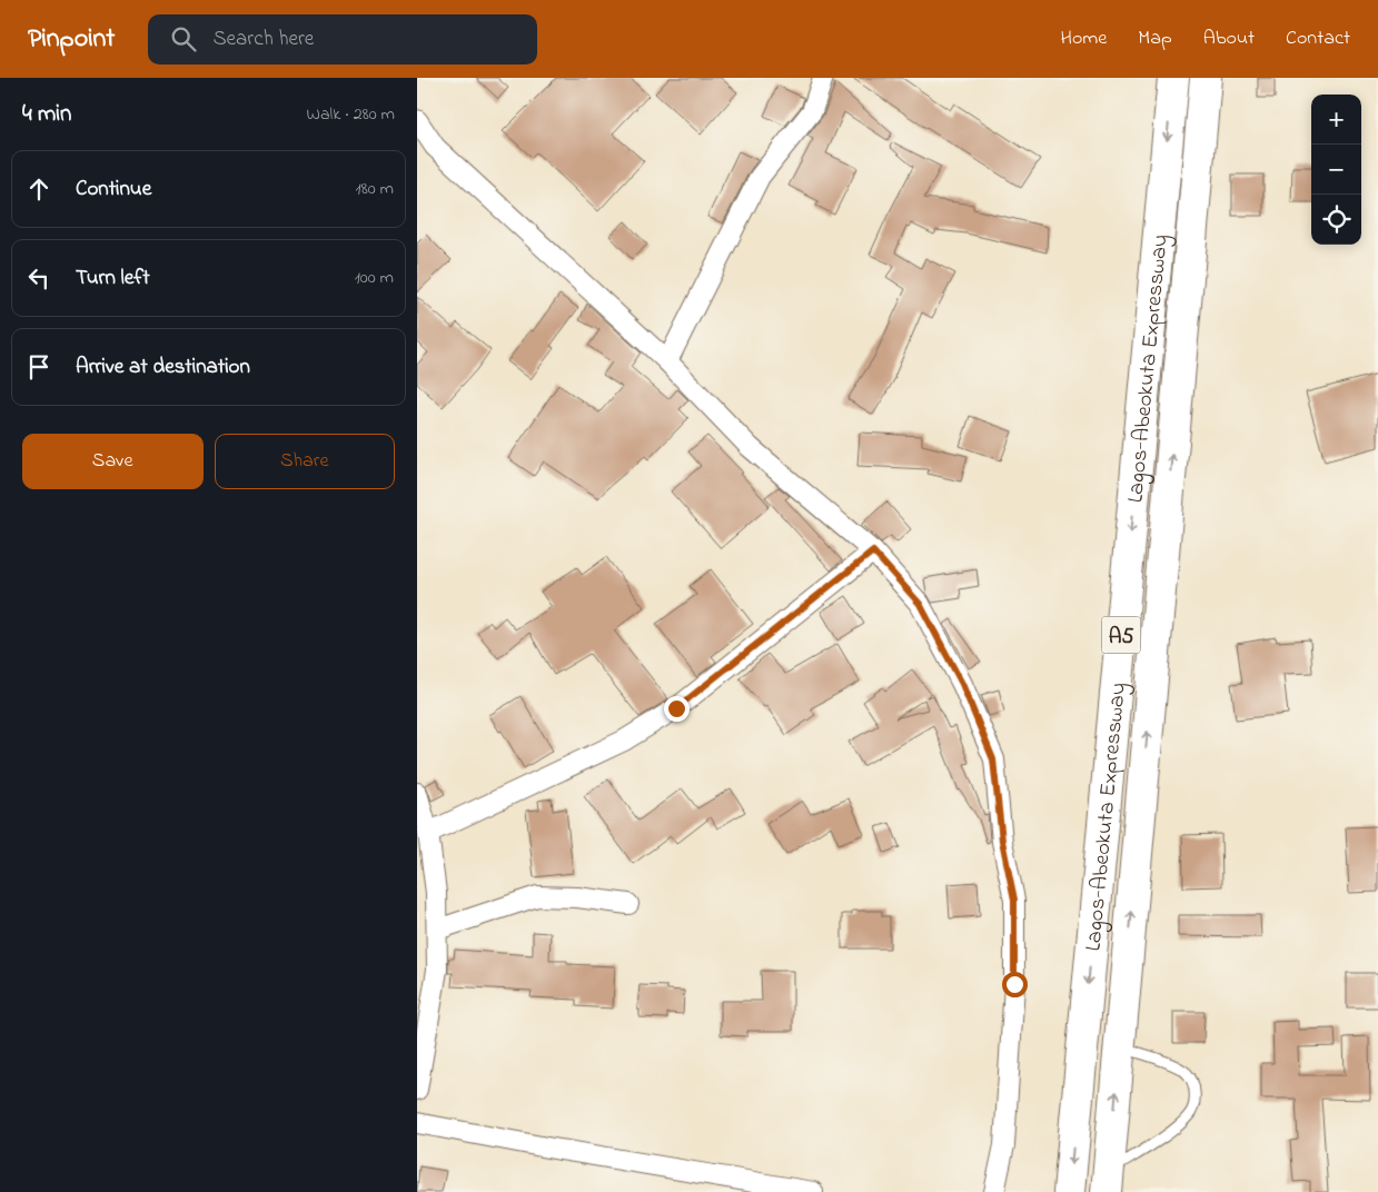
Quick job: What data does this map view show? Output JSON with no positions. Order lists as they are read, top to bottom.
{
  "streets": {
    "highway": ["Lagos-Abeokuta Expressway", "A5"]
  },
  "page": {
    "header": "Pinpoint",
    "search": "Search here",
    "nav": [
      "Home",
      "Map",
      "About",
      "Contact"
    ],
    "heading": ["4 min", "Walk · 280 m"],
    "map_buttons": ["+", "−"],
    "list": [
      ["Continue", "180 m"],
      ["Turn left", "100 m"],
      "Arrive at destination"
    ],
    "buttons": ["Save", "Share"]
  }
}
